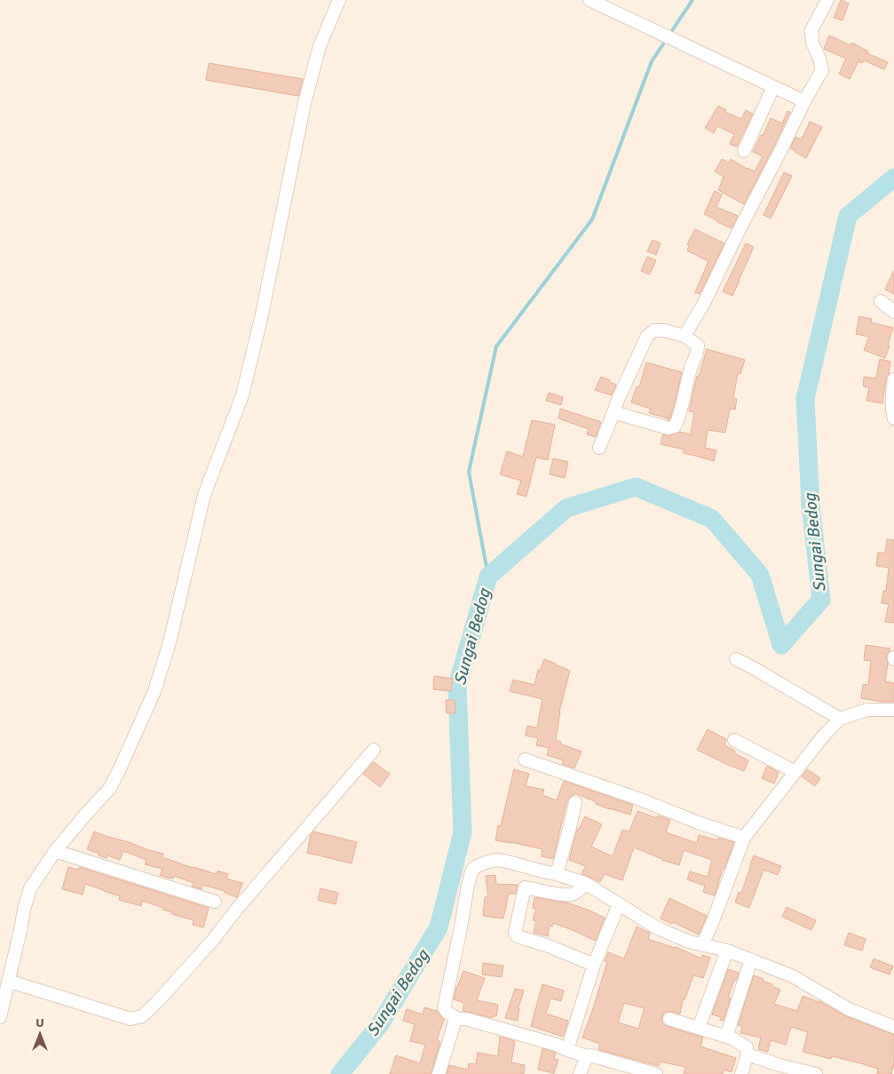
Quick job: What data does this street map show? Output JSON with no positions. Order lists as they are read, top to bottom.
{
  "water": ["Sungai Bedog"],
  "north": "top"
}
